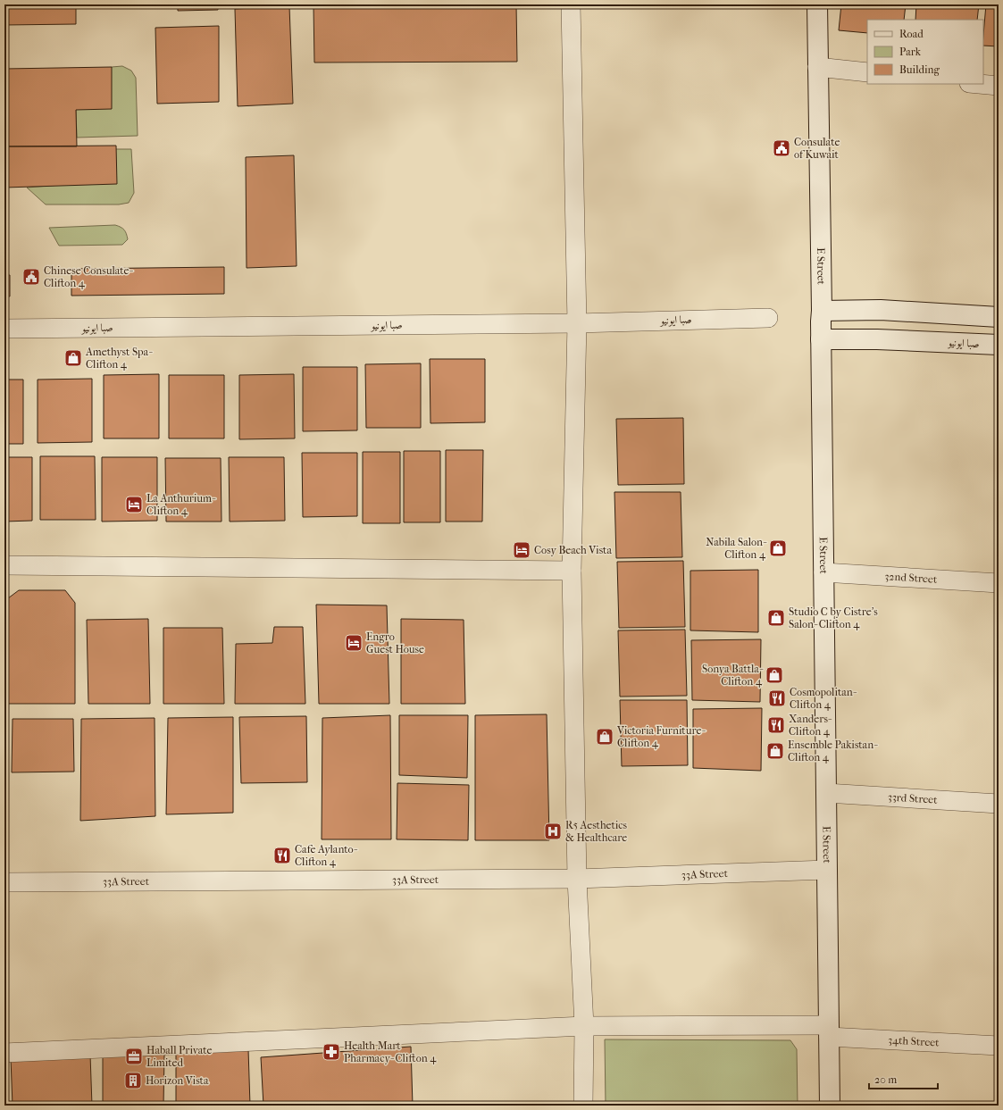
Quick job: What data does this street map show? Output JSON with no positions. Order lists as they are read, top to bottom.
{
  "streets": {
    "main road": ["E Street", "صبا ایونیو"],
    "street": [
      "32nd Street",
      "33rd Street",
      "33A Street",
      "34th Street"
    ]
  },
  "crossings": [
    ["E Street", "صبا ایونیو"],
    ["E Street", "32nd Street"],
    ["E Street", "33rd Street"],
    ["E Street", "33A Street"],
    ["E Street", "34th Street"]
  ],
  "places": {
    "public building": ["Consulate of Kuwait", "Chinese Consulate- Clifton 4"],
    "shop": [
      "Amethyst Spa- Clifton 4",
      "Nabila Salon- Clifton 4",
      "Studio C by Cistre's Salon- Clifton 4",
      "Sonya Battla- Clifton 4",
      "Victoria Furniture- Clifton 4",
      "Ensemble Pakistan- Clifton 4"
    ],
    "hotel": ["La Anthurium- Clifton 4", "Cosy Beach Vista", "Engro Guest House"],
    "restaurant": ["Cosmopolitan- Clifton 4", "Xanders- Clifton 4", "Cafe Aylanto- Clifton 4"],
    "hospital": ["R5 Aesthetics & Healthcare"],
    "pharmacy": ["Health Mart Pharmacy- Clifton 4"],
    "office": ["Haball Private Limited"],
    "building": ["Horizon Vista"]
  },
  "legend": ["Road", "Park", "Building"],
  "scale_bar": "20 m"
}
